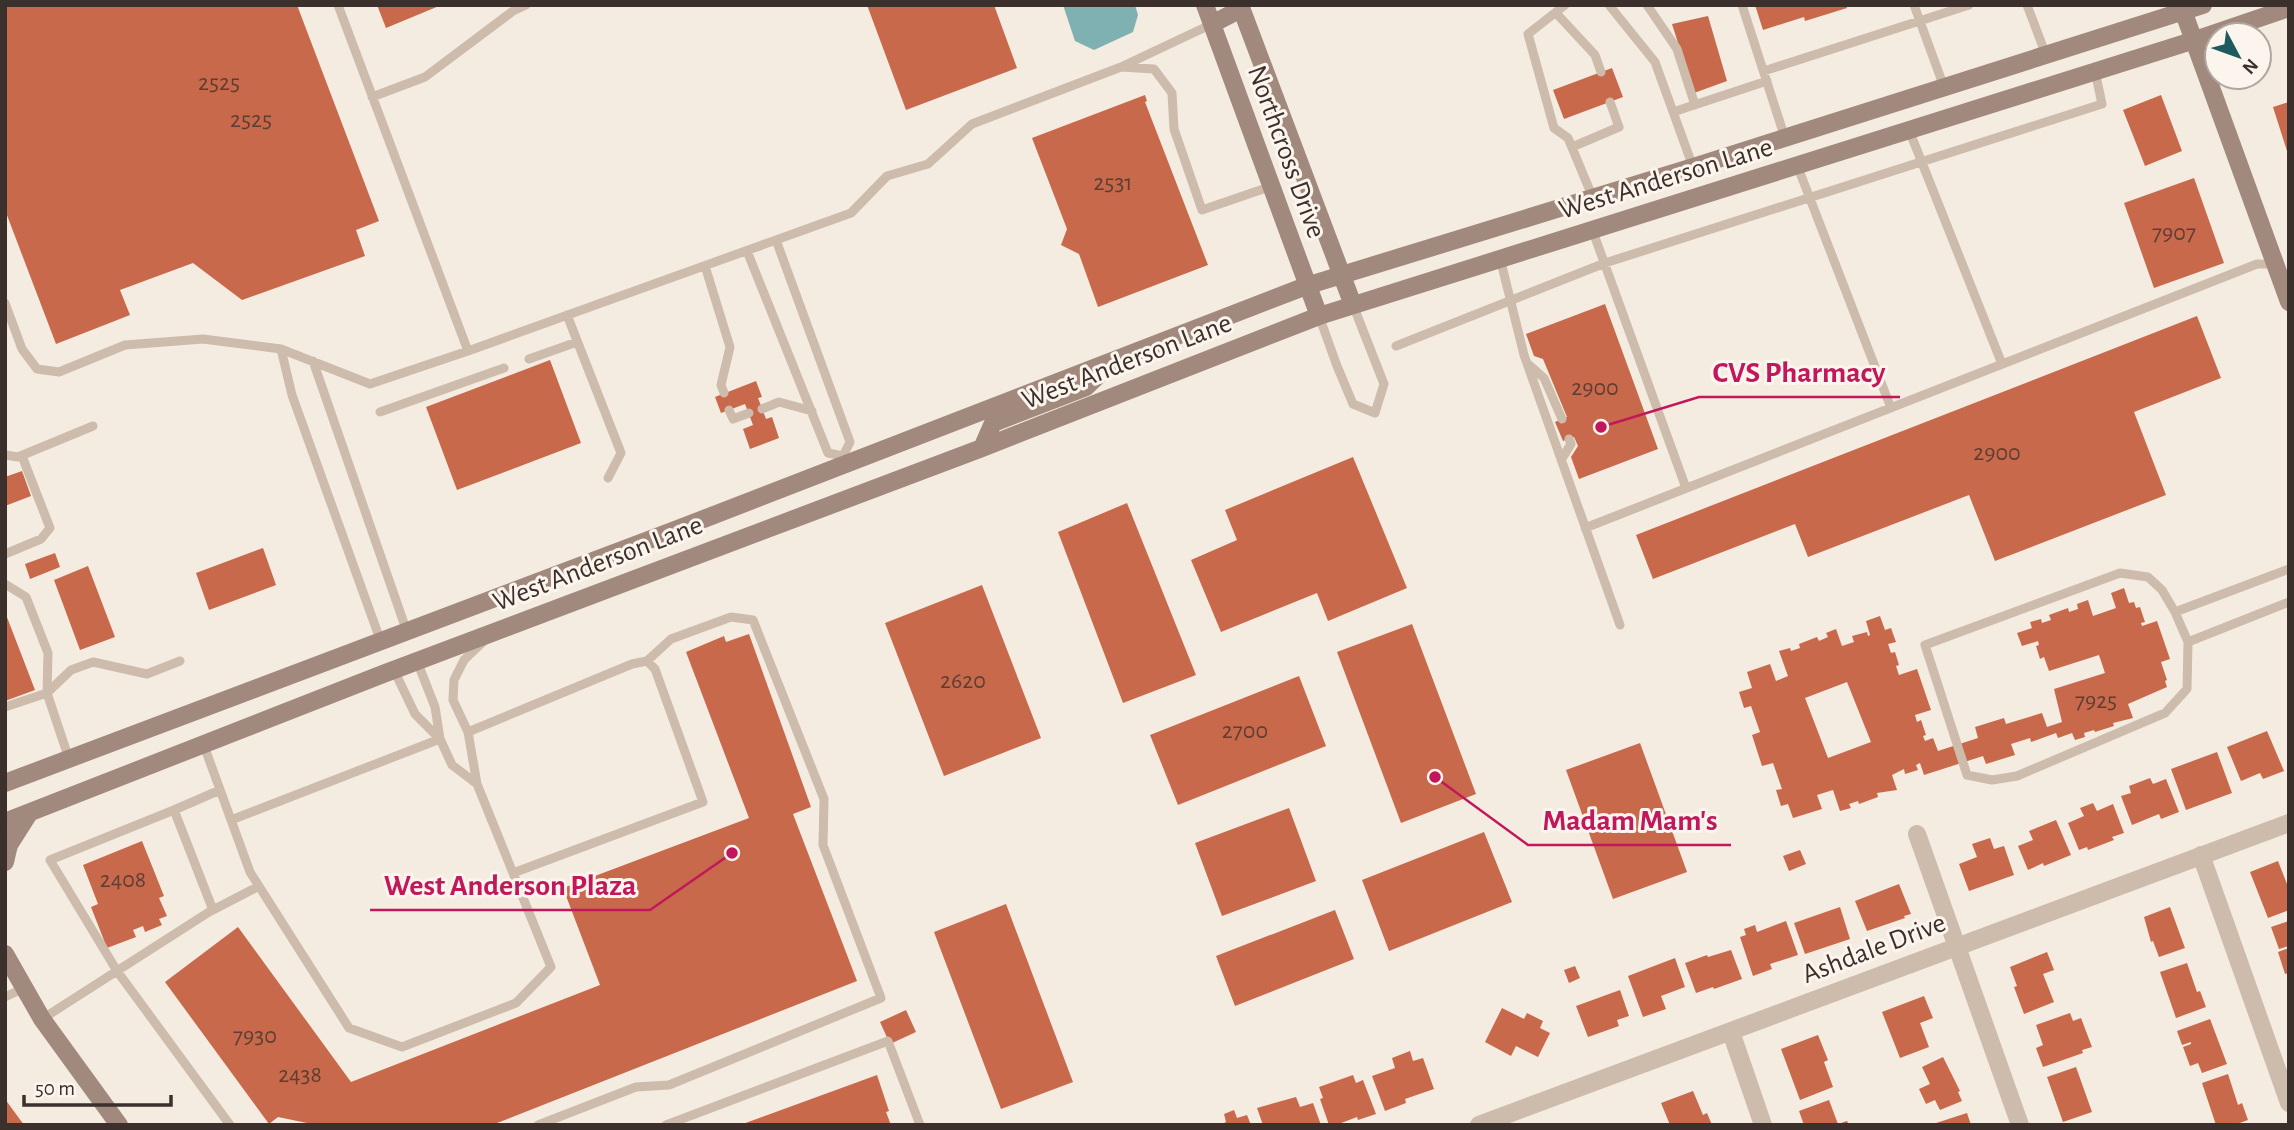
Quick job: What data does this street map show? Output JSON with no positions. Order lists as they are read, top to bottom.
{
  "streets": {
    "main road": ["Northcross Drive", "West Anderson Lane"],
    "street": ["Ashdale Drive"]
  },
  "crossings": [
    ["Northcross Drive", "West Anderson Lane"]
  ],
  "places": ["CVS Pharmacy", "Madam Mam's", "West Anderson Plaza"],
  "house_numbers": [
    "2525",
    "2525",
    "2531",
    "7907",
    "2900",
    "2900",
    "2620",
    "7925",
    "2700",
    "2408",
    "7930",
    "2438"
  ],
  "scale_bar": "50 m",
  "north": "bottom right"
}
